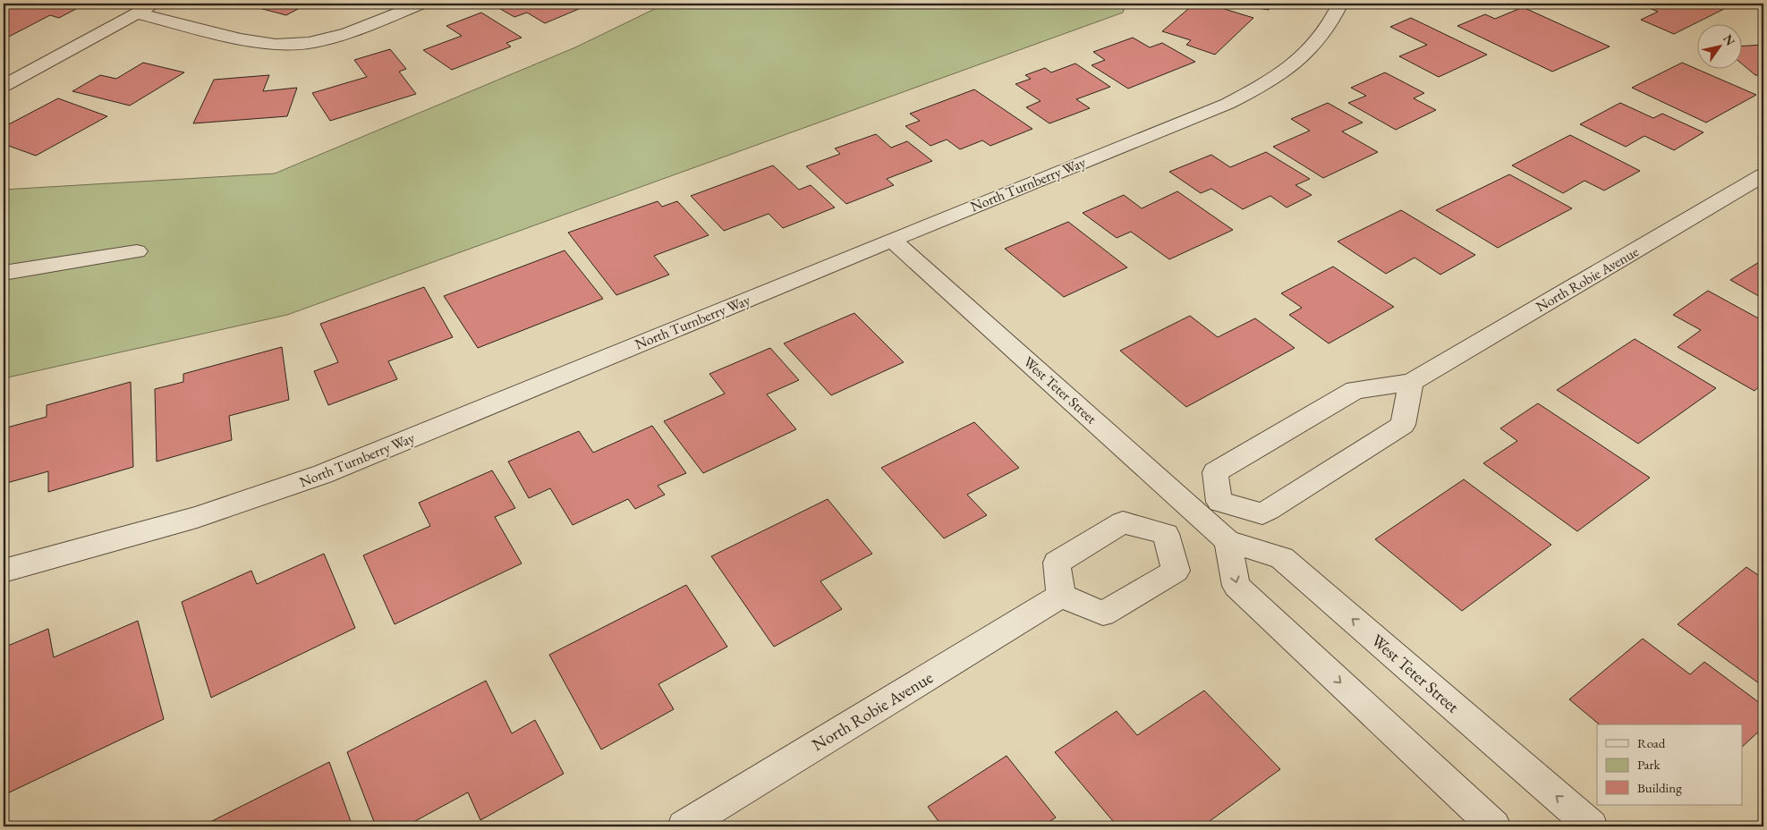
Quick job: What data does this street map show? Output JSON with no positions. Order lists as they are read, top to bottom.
{
  "streets": {
    "street": ["North Turnberry Way", "North Robie Avenue", "West Teter Street"]
  },
  "crossings": [
    ["North Turnberry Way", "West Teter Street"]
  ],
  "legend": ["Road", "Park", "Building"],
  "north": "top right"
}
